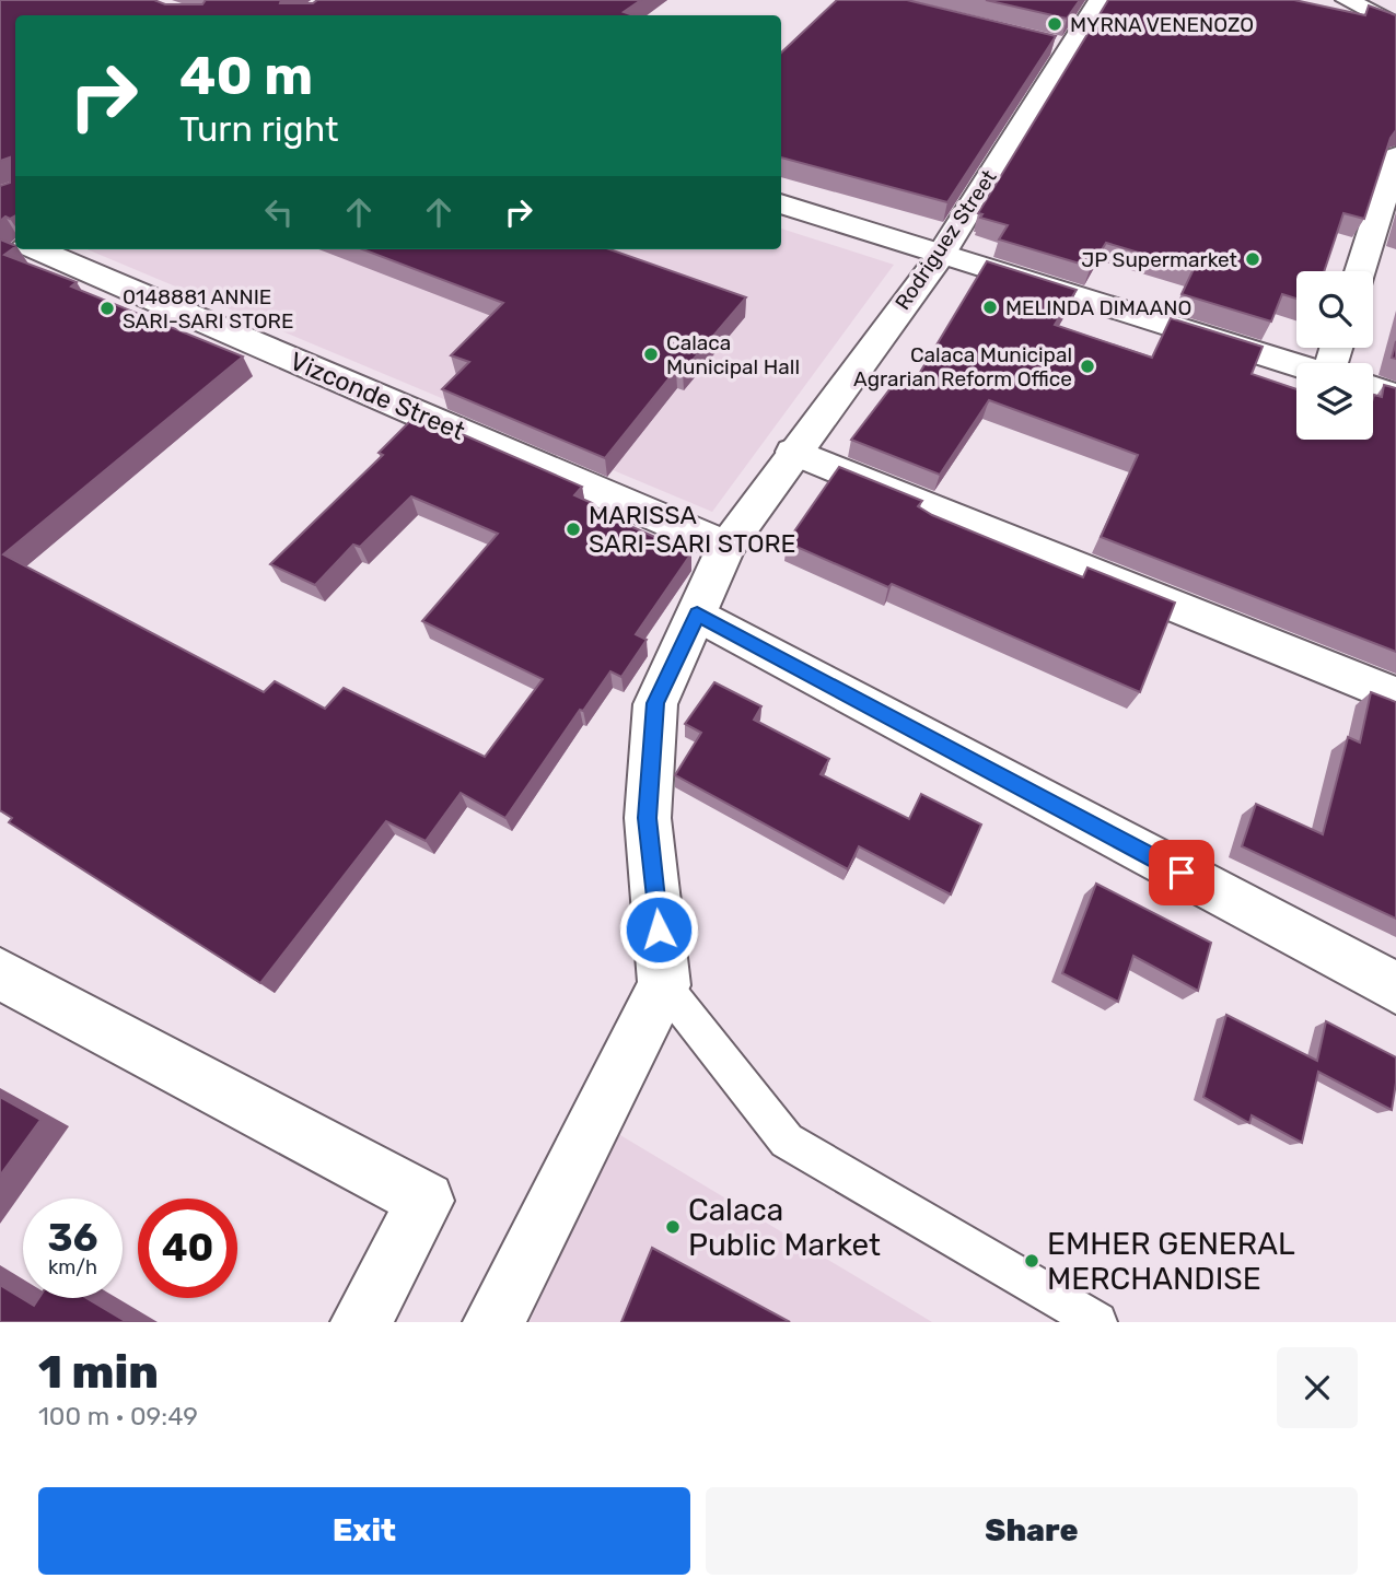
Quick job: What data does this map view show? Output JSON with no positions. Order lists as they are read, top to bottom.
{
  "streets": {
    "street": ["Rodriguez Street", "Vizconde Street"]
  },
  "crossings": [
    ["Rodriguez Street", "Vizconde Street"]
  ],
  "places": [
    "MYRNA VENENOZO",
    "JP Supermarket",
    "MELINDA DIMAANO",
    "0148881 ANNIE SARI-SARI STORE",
    "Calaca Municipal Hall",
    "Calaca Municipal Agrarian Reform Office",
    "MARISSA SARI-SARI STORE",
    "Calaca Public Market",
    "EMHER GENERAL MERCHANDISE"
  ],
  "page": {
    "turn": ["40 m", "Turn right"],
    "speed": "36 km/h",
    "limit": "40",
    "heading": ["1 min", "100 m · 09:49"],
    "buttons": ["Exit", "Share"]
  }
}
